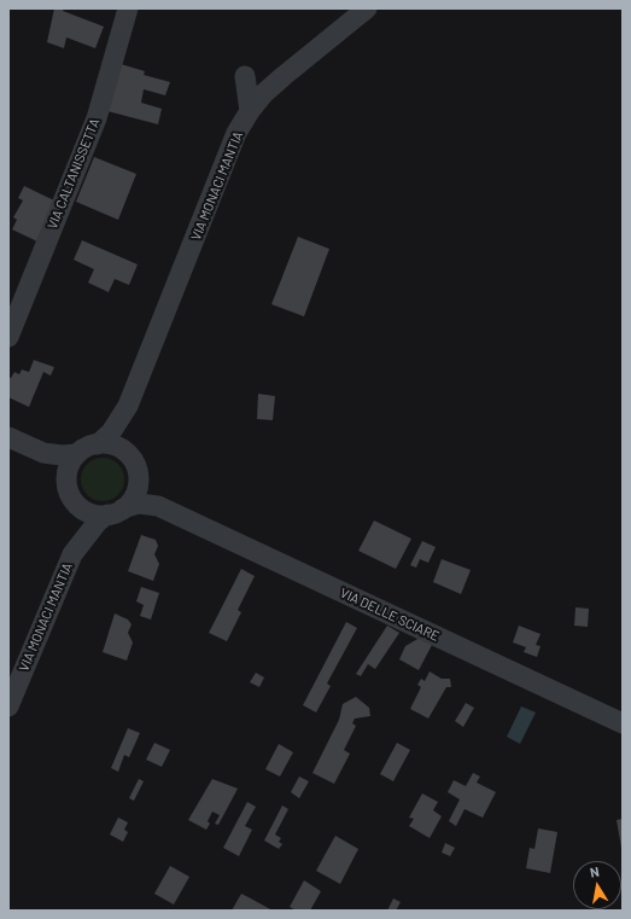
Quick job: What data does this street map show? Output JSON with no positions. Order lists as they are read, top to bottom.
{
  "streets": {
    "street": ["VIA CALTANISSETTA", "VIA MONACI MANTIA", "VIA DELLE SCIARE"]
  },
  "crossings": [
    ["VIA MONACI MANTIA", "VIA DELLE SCIARE"]
  ],
  "north": "top"
}
